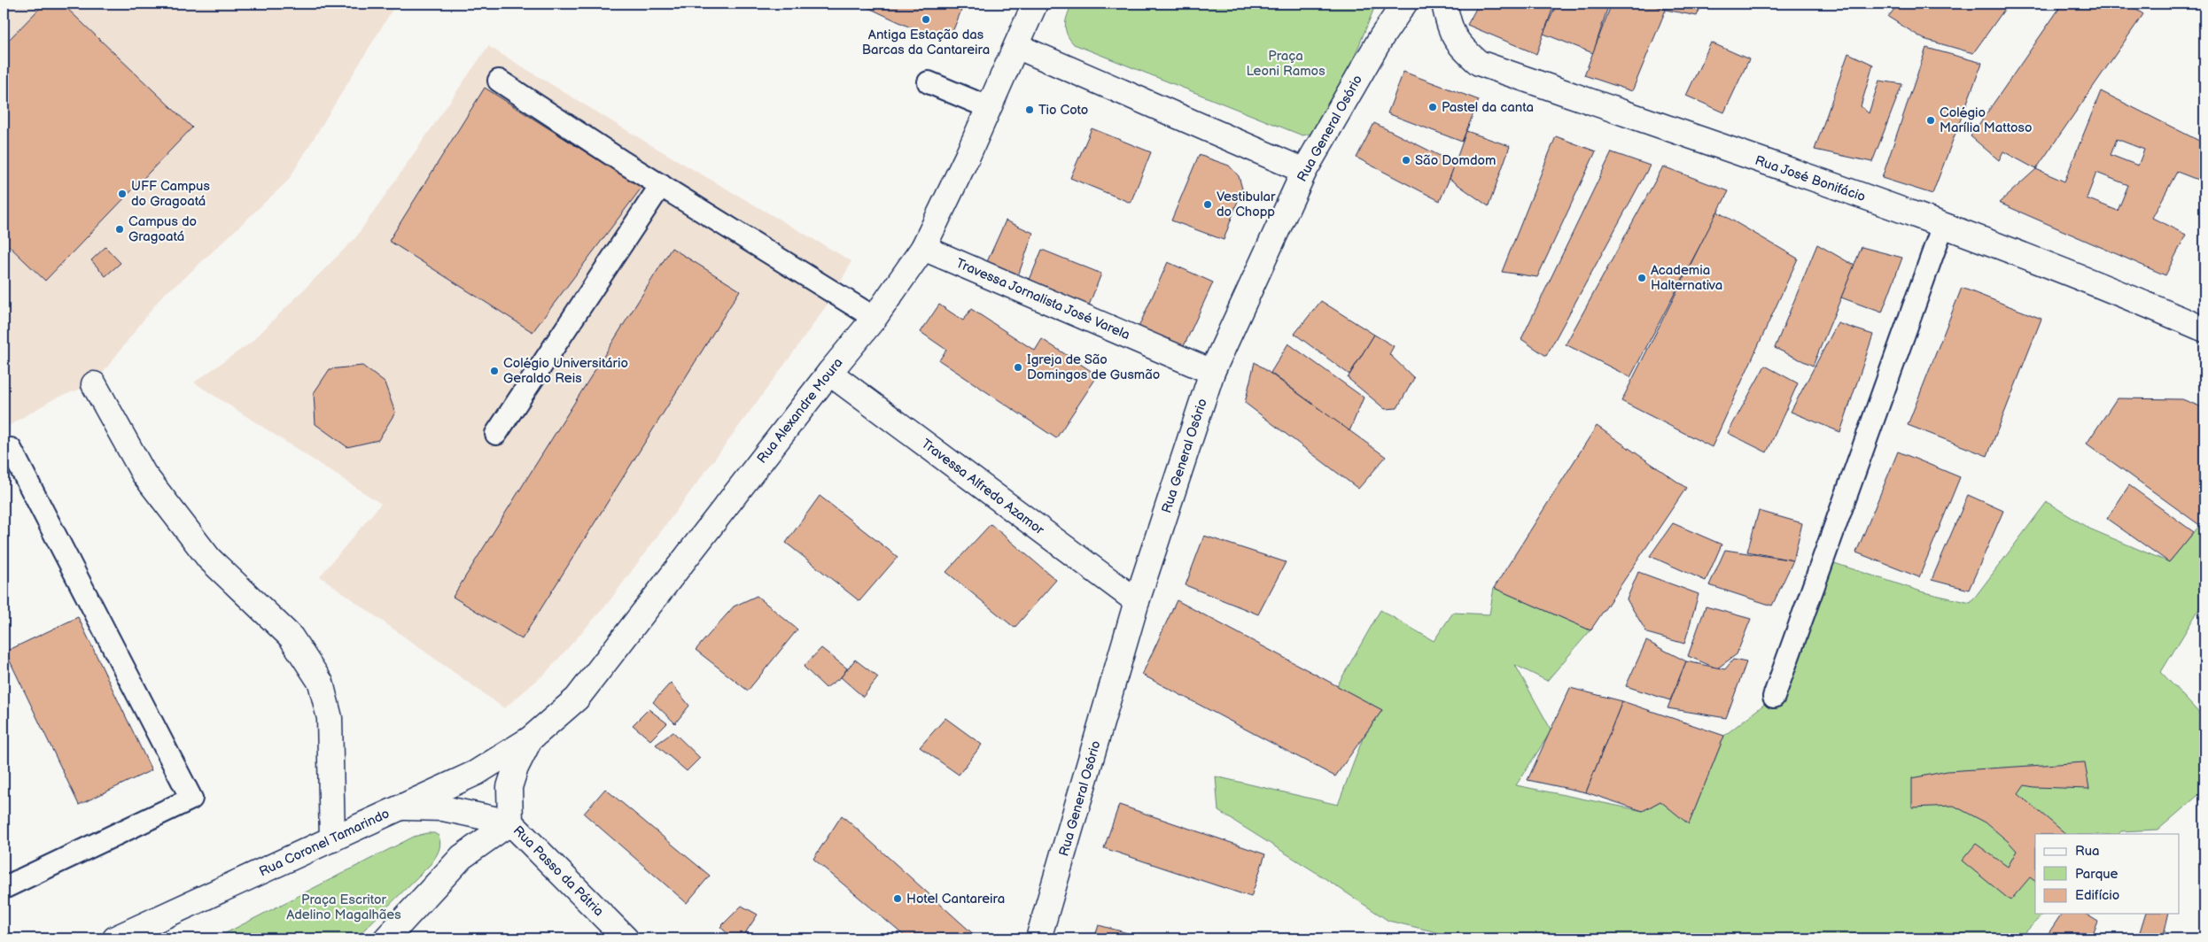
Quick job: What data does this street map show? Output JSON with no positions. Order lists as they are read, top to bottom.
{
  "streets": {
    "street": [
      "Rua General Osório",
      "Rua José Bonifácio",
      "Travessa Jornalista José Varela",
      "Rua Alexandre Moura",
      "Travessa Alfredo Azamor",
      "Rua Coronel Tamarindo",
      "Rua Passo da Pátria"
    ]
  },
  "crossings": [
    ["Rua General Osório", "Travessa Jornalista José Varela"],
    ["Rua General Osório", "Travessa Alfredo Azamor"],
    ["Travessa Jornalista José Varela", "Rua Alexandre Moura"],
    ["Rua Alexandre Moura", "Travessa Alfredo Azamor"],
    ["Rua Alexandre Moura", "Rua Coronel Tamarindo"],
    ["Rua Alexandre Moura", "Rua Passo da Pátria"],
    ["Rua Coronel Tamarindo", "Rua Passo da Pátria"]
  ],
  "parks": ["Praça Leoni Ramos", "Praça Escritor Adelino Magalhães"],
  "places": [
    "Antiga Estação das Barcas da Cantareira",
    "Pastel da canta",
    "Tio Coto",
    "Colégio Marília Mattoso",
    "São Domdom",
    "UFF Campus do Gragoatá",
    "Vestibular do Chopp",
    "Campus do Gragoatá",
    "Academia Halternativa",
    "Igreja de São Domingos de Gusmão",
    "Colégio Universitário Geraldo Reis",
    "Hotel Cantareira"
  ],
  "legend": ["Rua", "Parque", "Edifício"]
}
